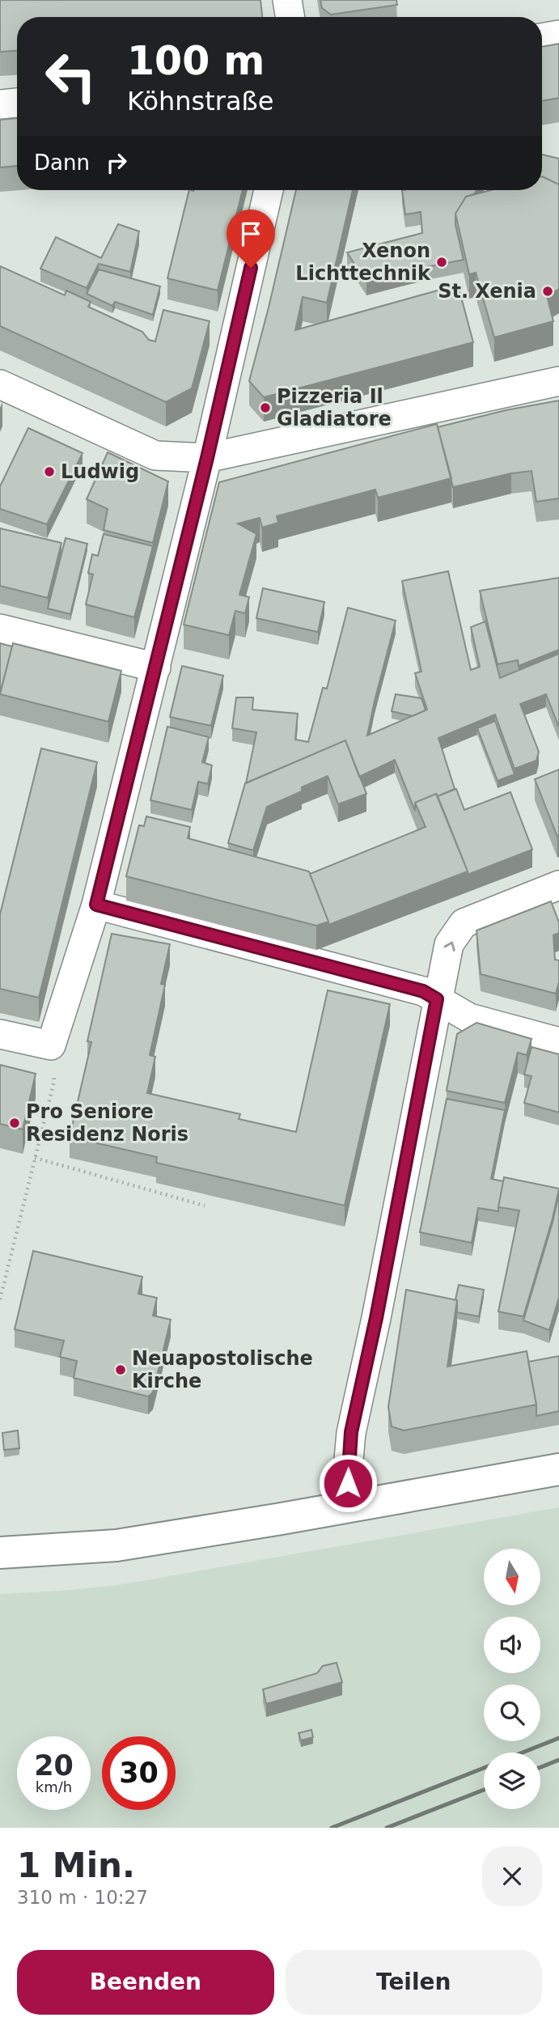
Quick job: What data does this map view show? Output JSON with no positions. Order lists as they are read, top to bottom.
{
  "places": [
    "Xenon Lichttechnik",
    "St. Xenia",
    "Pizzeria Il Gladiatore",
    "Ludwig",
    "Pro Seniore Residenz Noris",
    "Neuapostolische Kirche"
  ],
  "north": "bottom",
  "page": {
    "turn": ["100 m", "Köhnstraße"],
    "then": "Dann",
    "speed": "20 km/h",
    "limit": "30",
    "heading": ["1 Min.", "310 m · 10:27"],
    "buttons": ["Beenden", "Teilen"]
  }
}
